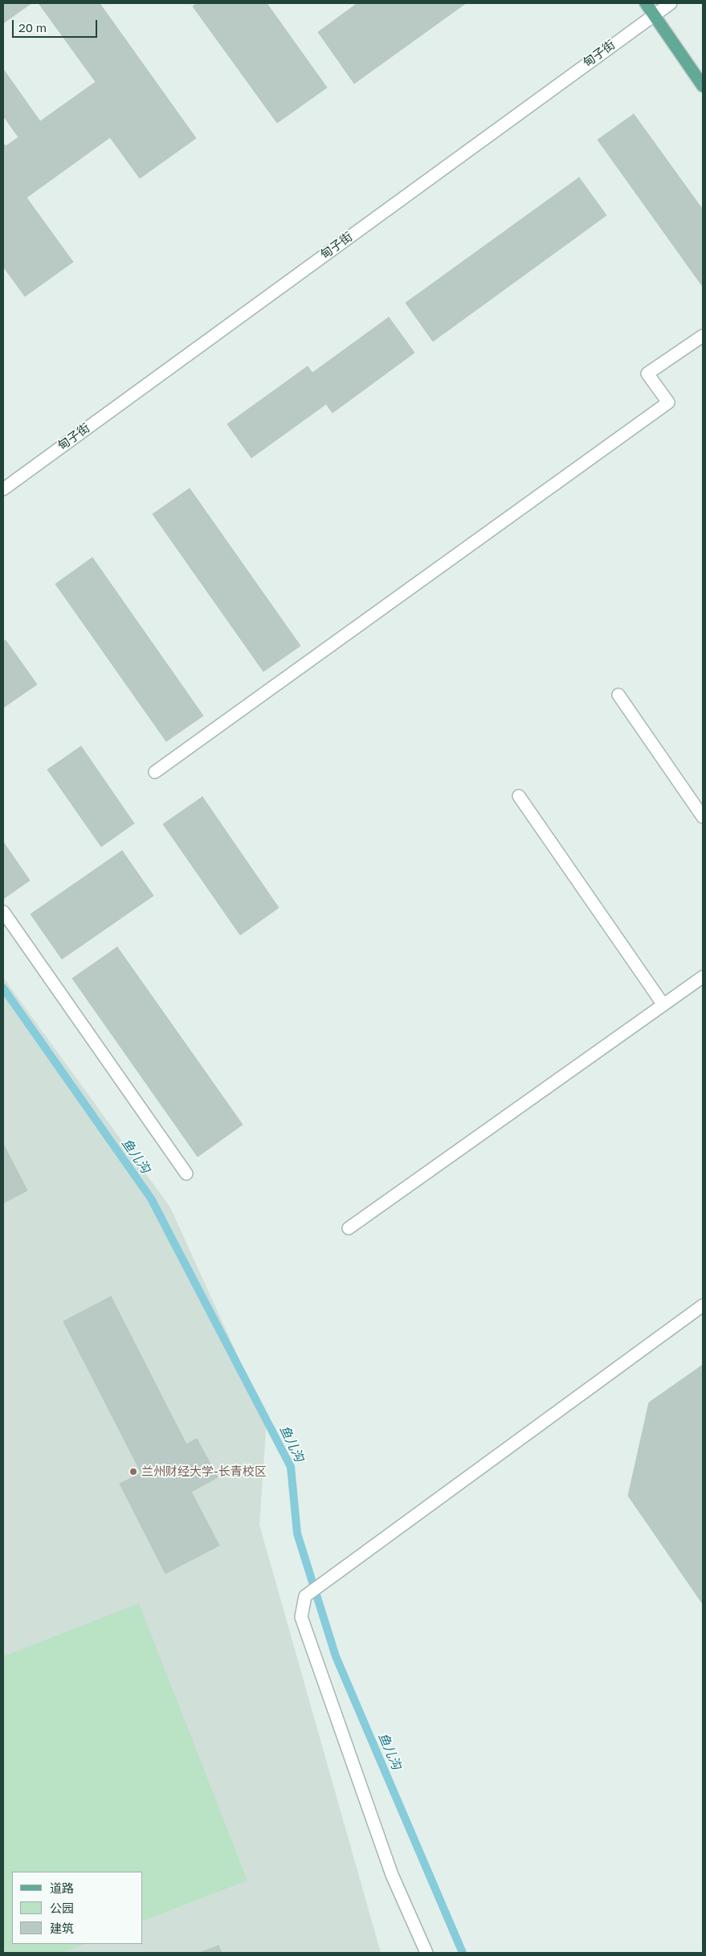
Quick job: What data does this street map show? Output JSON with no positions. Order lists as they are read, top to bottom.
{
  "streets": {
    "street": ["甸子街"]
  },
  "water": ["鱼儿沟"],
  "places": ["兰州财经大学-长青校区"],
  "legend": ["道路", "公园", "建筑"],
  "scale_bar": "20 m"
}
